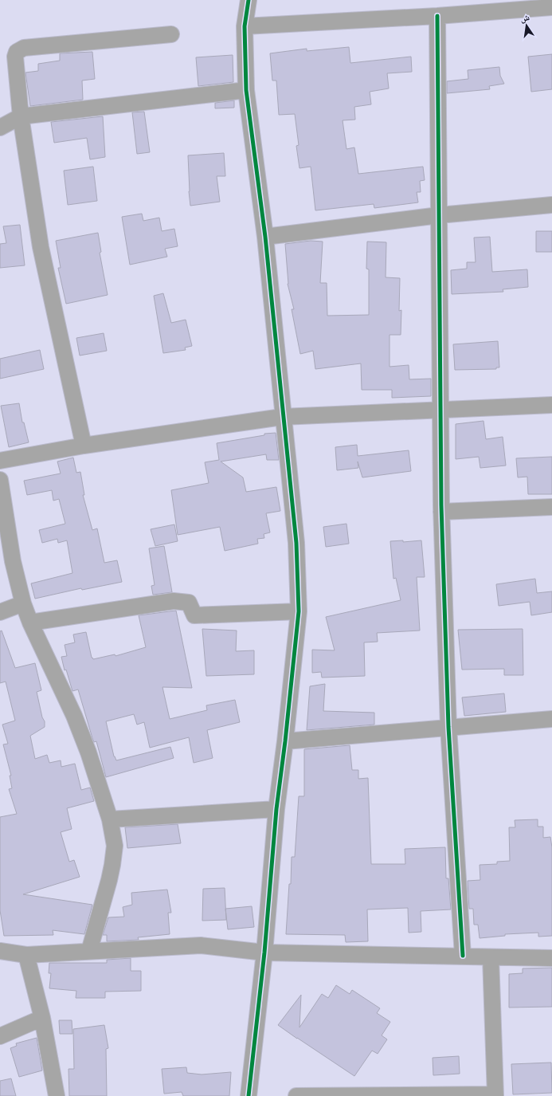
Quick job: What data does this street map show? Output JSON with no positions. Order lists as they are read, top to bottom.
{
  "north": "top"
}
